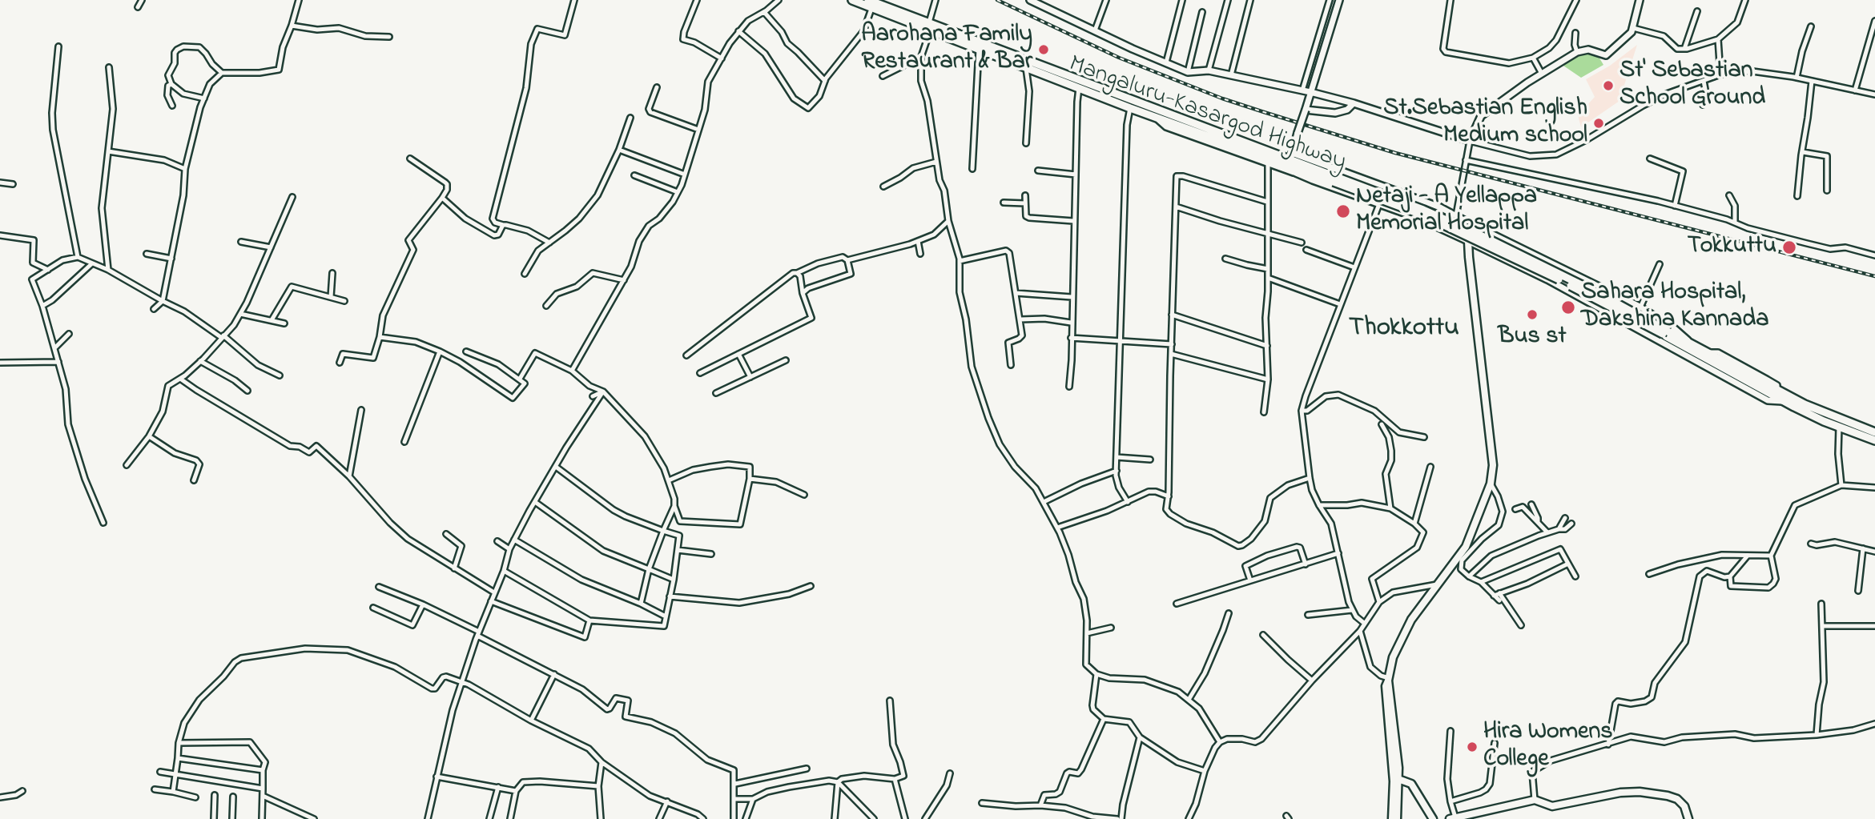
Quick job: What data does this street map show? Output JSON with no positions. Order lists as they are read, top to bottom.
{
  "streets": {
    "highway": ["Mangaluru-Kasargod Highway"]
  },
  "districts": ["Thokkottu"],
  "places": [
    "Aarohana Family Restaurant & Bar",
    "St' Sebastian School Ground",
    "St.Sebastian English Medium school",
    "Netaji - A Yellappa Memorial Hospital",
    "Tokkuttu",
    "Sahara Hospital, Dakshina Kannada",
    "Bus st",
    "Hira Womens College"
  ]
}
